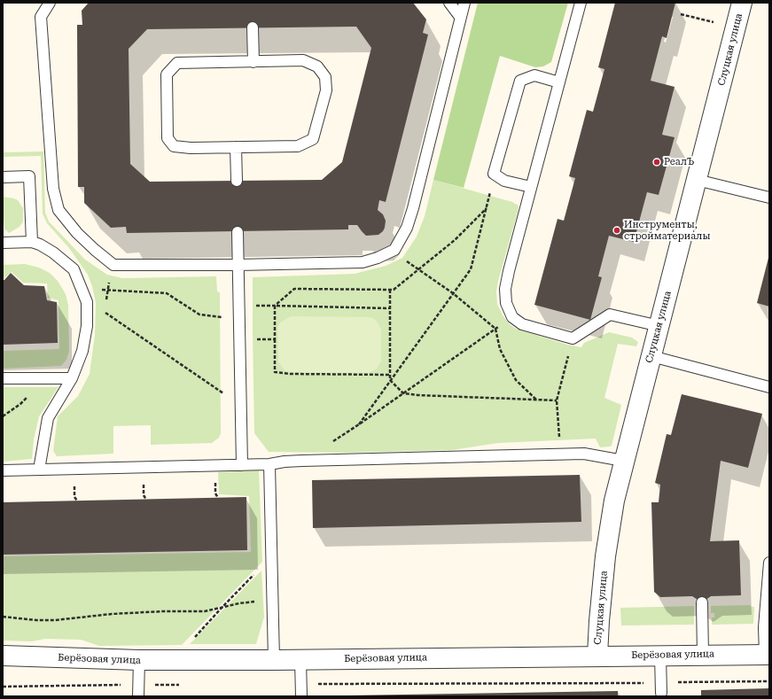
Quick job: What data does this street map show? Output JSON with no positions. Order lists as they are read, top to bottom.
{
  "streets": {
    "street": ["Слуцкая улица", "Берёзовая улица"]
  },
  "crossings": [
    ["Слуцкая улица", "Берёзовая улица"]
  ],
  "places": ["РеалЪ", "Инструменты, стройматериалы"]
}
